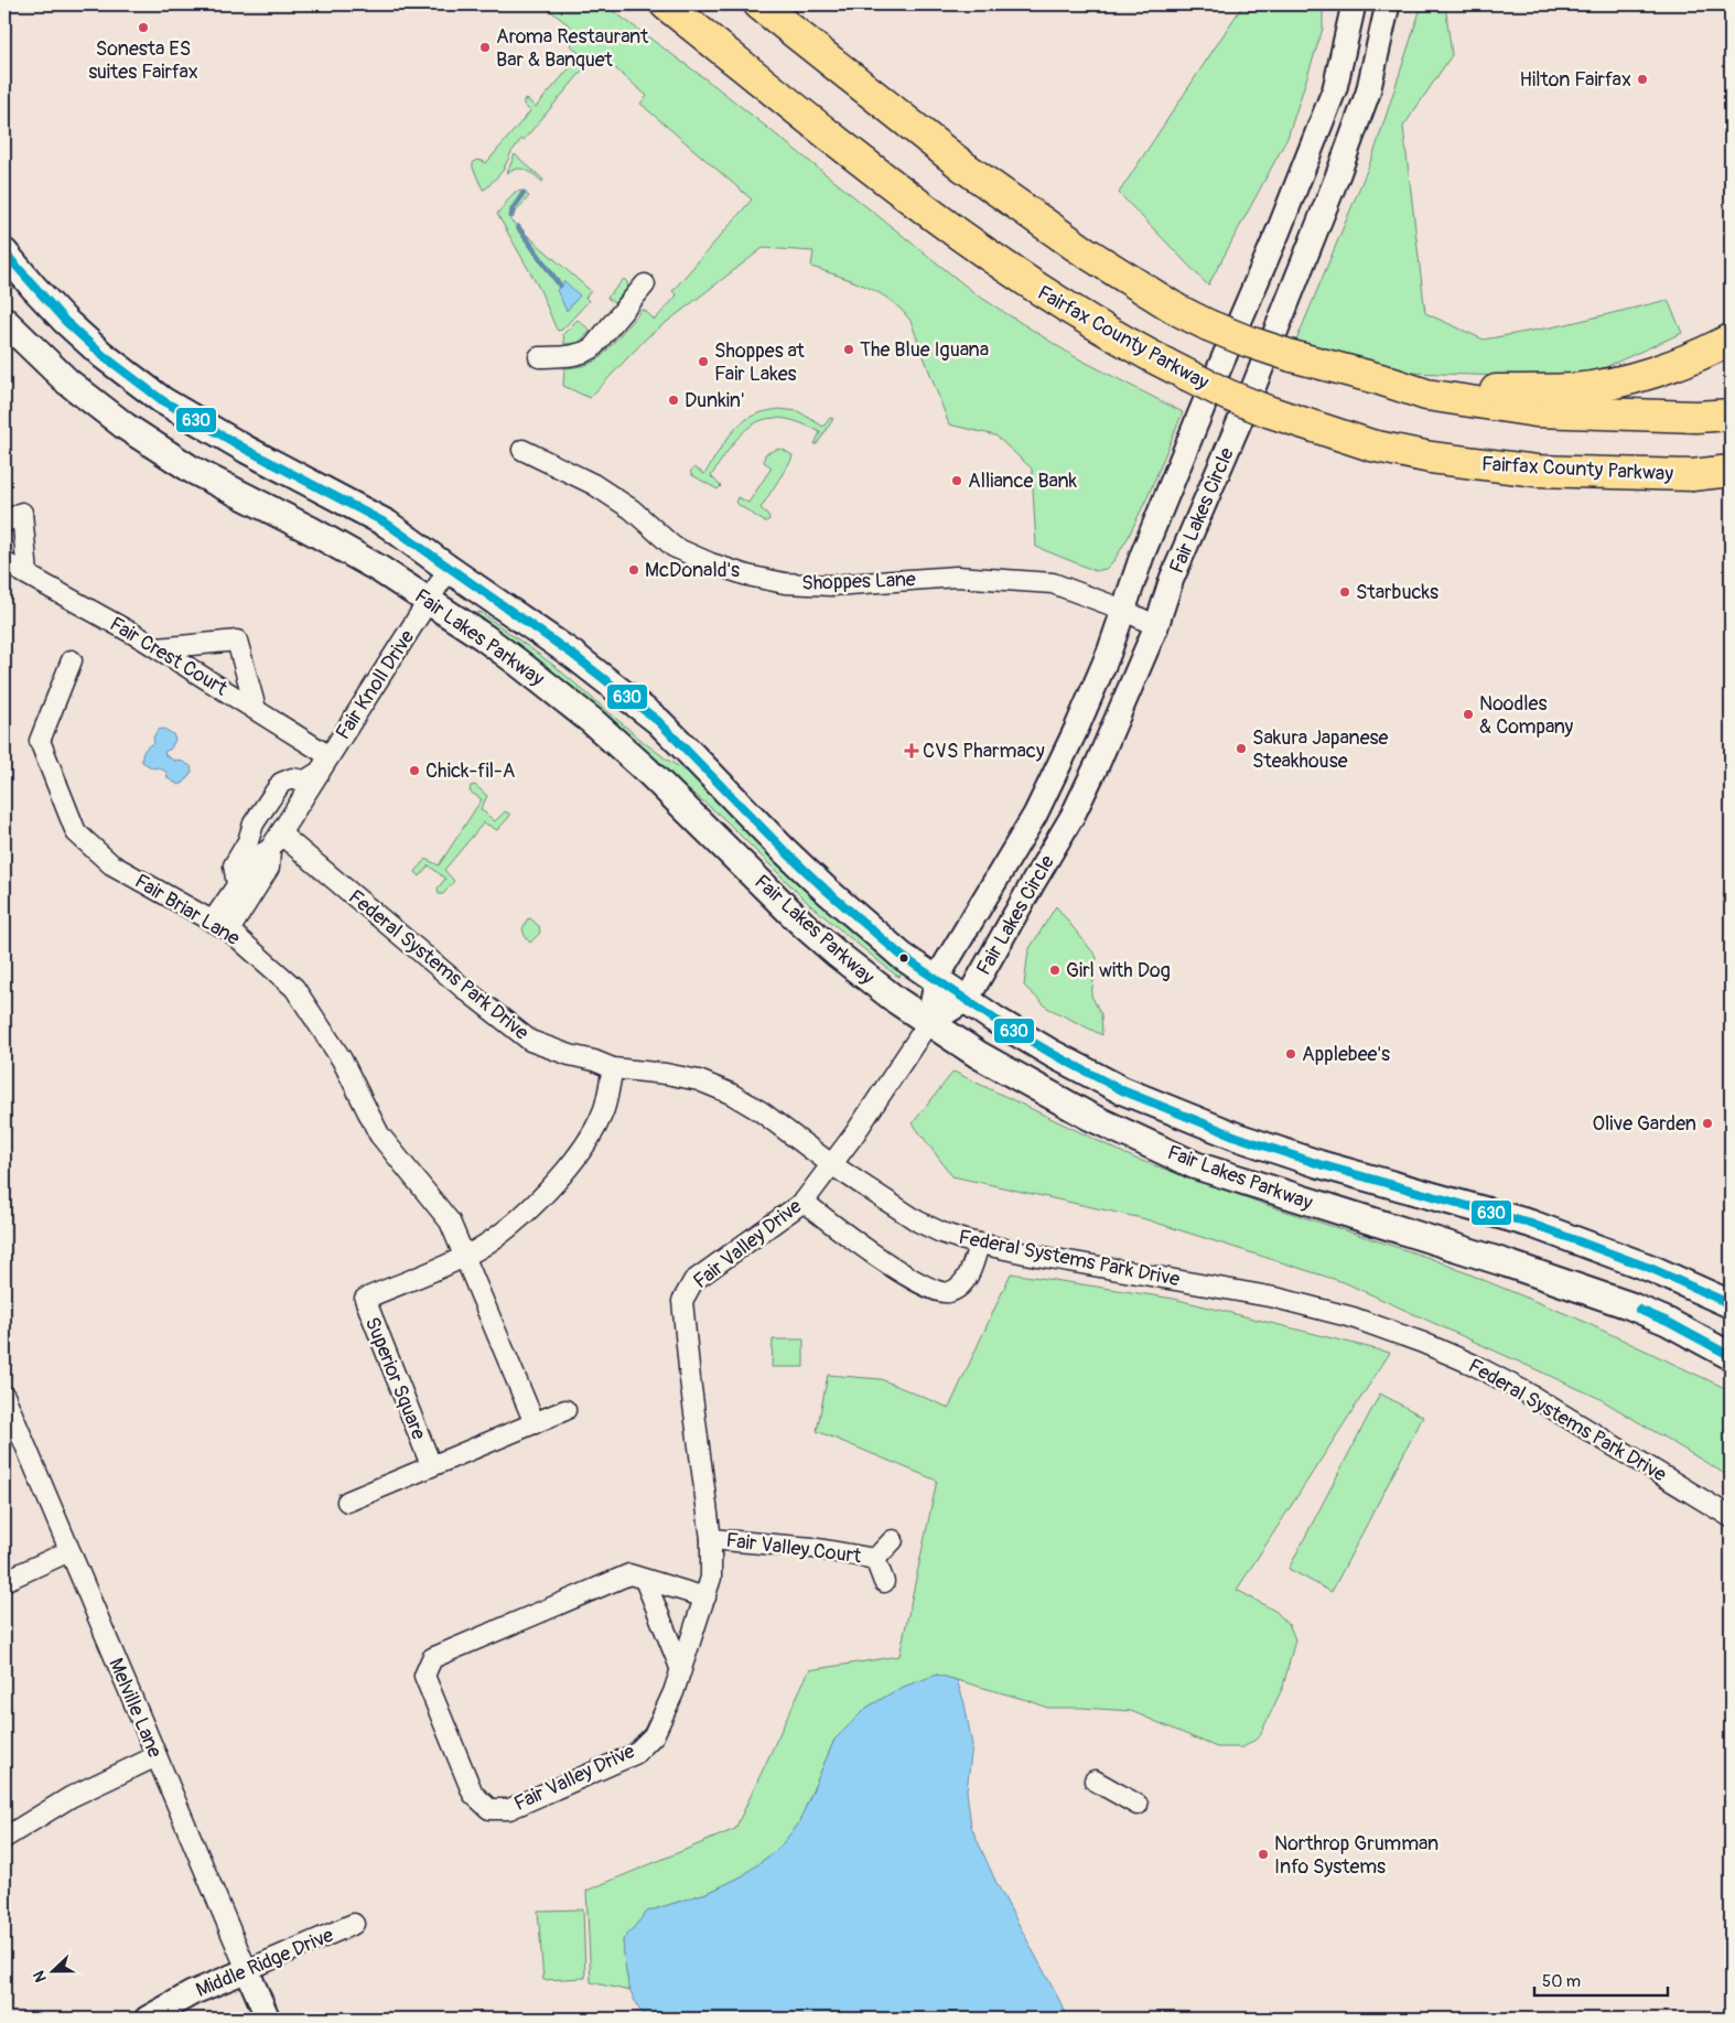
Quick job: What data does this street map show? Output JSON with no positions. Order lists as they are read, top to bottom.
{
  "streets": {
    "highway": ["Fairfax County Parkway"],
    "main road": ["Fair Lakes Parkway"],
    "street": [
      "Fair Lakes Circle",
      "Shoppes Lane",
      "Fair Crest Court",
      "Fair Knoll Drive",
      "Fair Briar Lane",
      "Federal Systems Park Drive",
      "Fair Valley Drive",
      "Superior Square",
      "Fair Valley Court",
      "Melville Lane",
      "Middle Ridge Drive"
    ]
  },
  "crossings": [
    ["Fair Lakes Circle", "Shoppes Lane"],
    ["Fair Lakes Circle", "Fair Lakes Parkway"],
    ["Fair Lakes Circle", "Fair Valley Drive"],
    ["Fair Lakes Parkway", "Fair Knoll Drive"],
    ["Fair Lakes Parkway", "Fair Valley Drive"],
    ["Fair Crest Court", "Fair Knoll Drive"],
    ["Fair Knoll Drive", "Fair Briar Lane"],
    ["Fair Knoll Drive", "Federal Systems Park Drive"],
    ["Fair Briar Lane", "Superior Square"],
    ["Federal Systems Park Drive", "Fair Valley Drive"],
    ["Federal Systems Park Drive", "Superior Square"],
    ["Fair Valley Drive", "Fair Valley Court"],
    ["Melville Lane", "Middle Ridge Drive"]
  ],
  "places": {
    "other": [
      "Sonesta ES suites Fairfax",
      "Aroma Restaurant Bar & Banquet",
      "Hilton Fairfax",
      "The Blue Iguana",
      "Shoppes at Fair Lakes",
      "Dunkin'",
      "Alliance Bank",
      "McDonald's",
      "Starbucks",
      "Noodles & Company",
      "Sakura Japanese Steakhouse",
      "Chick-fil-A",
      "Girl with Dog",
      "Applebee's",
      "Olive Garden",
      "Northrop Grumman Info Systems"
    ],
    "health": ["CVS Pharmacy"]
  },
  "lines": ["transit line 630"],
  "scale_bar": "50 m",
  "north": "left"
}
